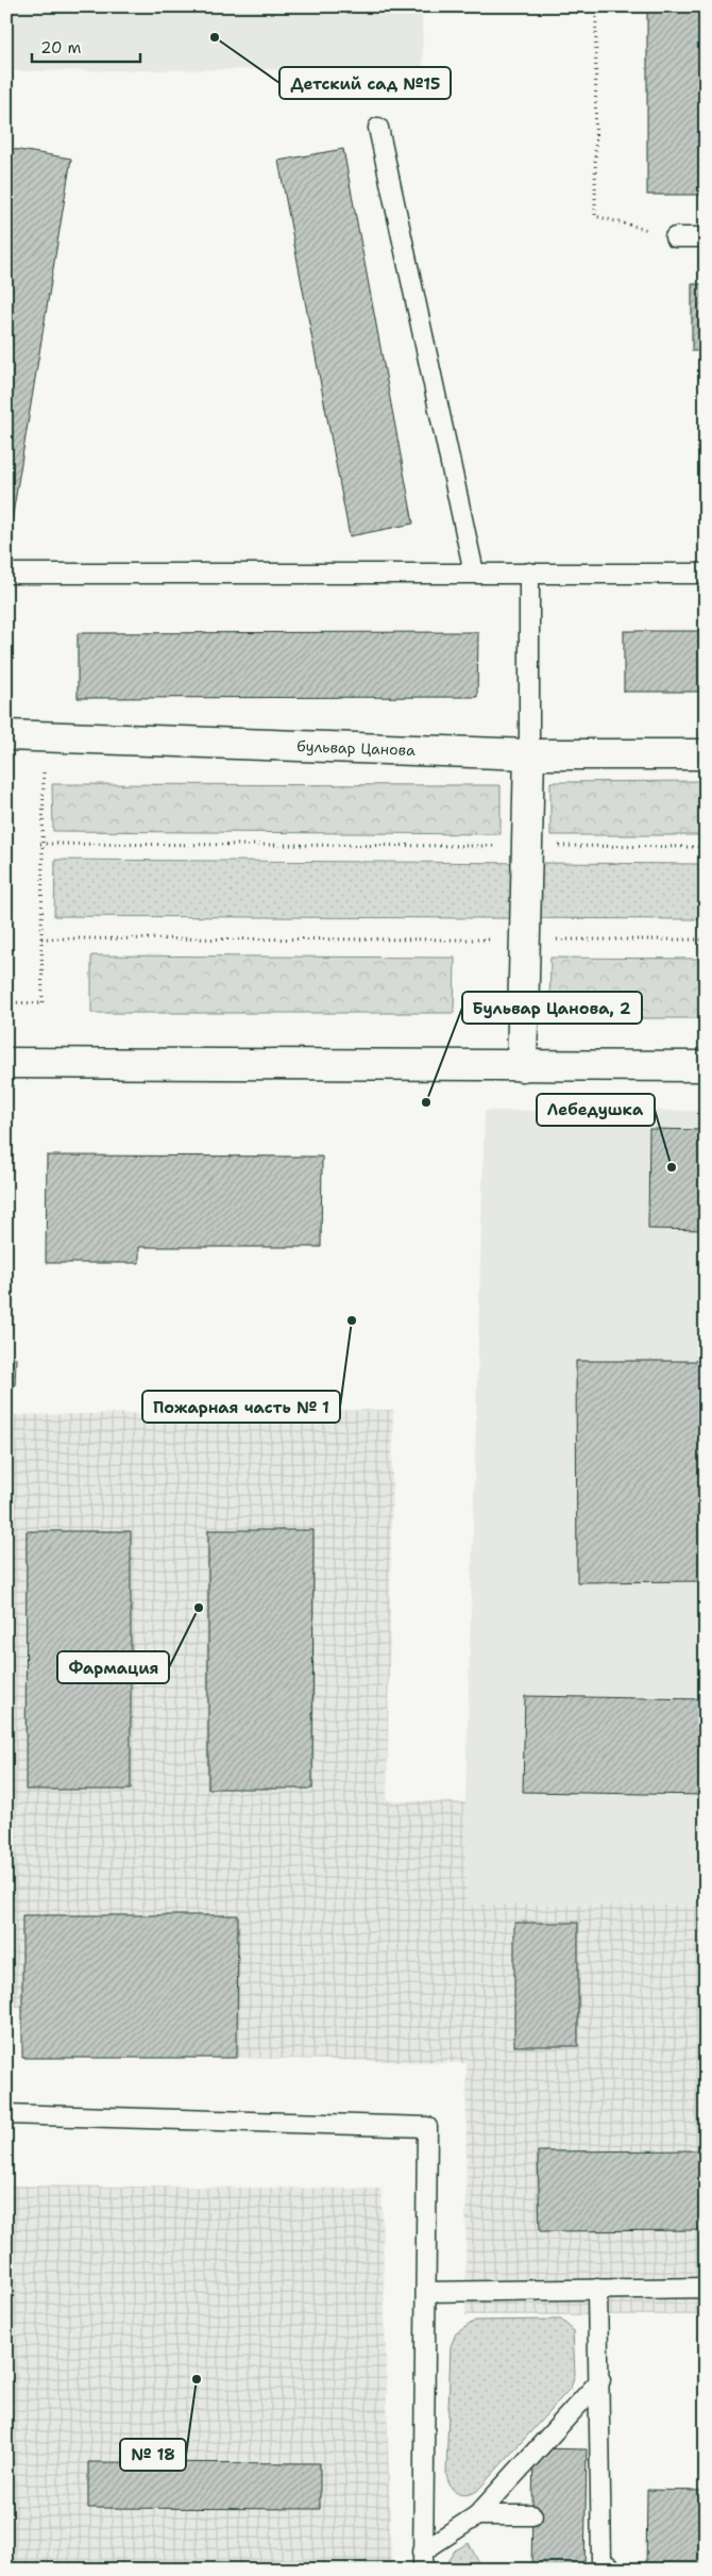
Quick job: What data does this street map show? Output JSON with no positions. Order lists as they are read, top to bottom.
{
  "streets": {
    "street": ["бульвар Цанова"]
  },
  "places": [
    "Детский сад №15",
    "Бульвар Цанова, 2",
    "Лебедушка",
    "Пожарная часть № 1",
    "Фармация",
    "№ 18"
  ],
  "scale_bar": "20 m"
}
